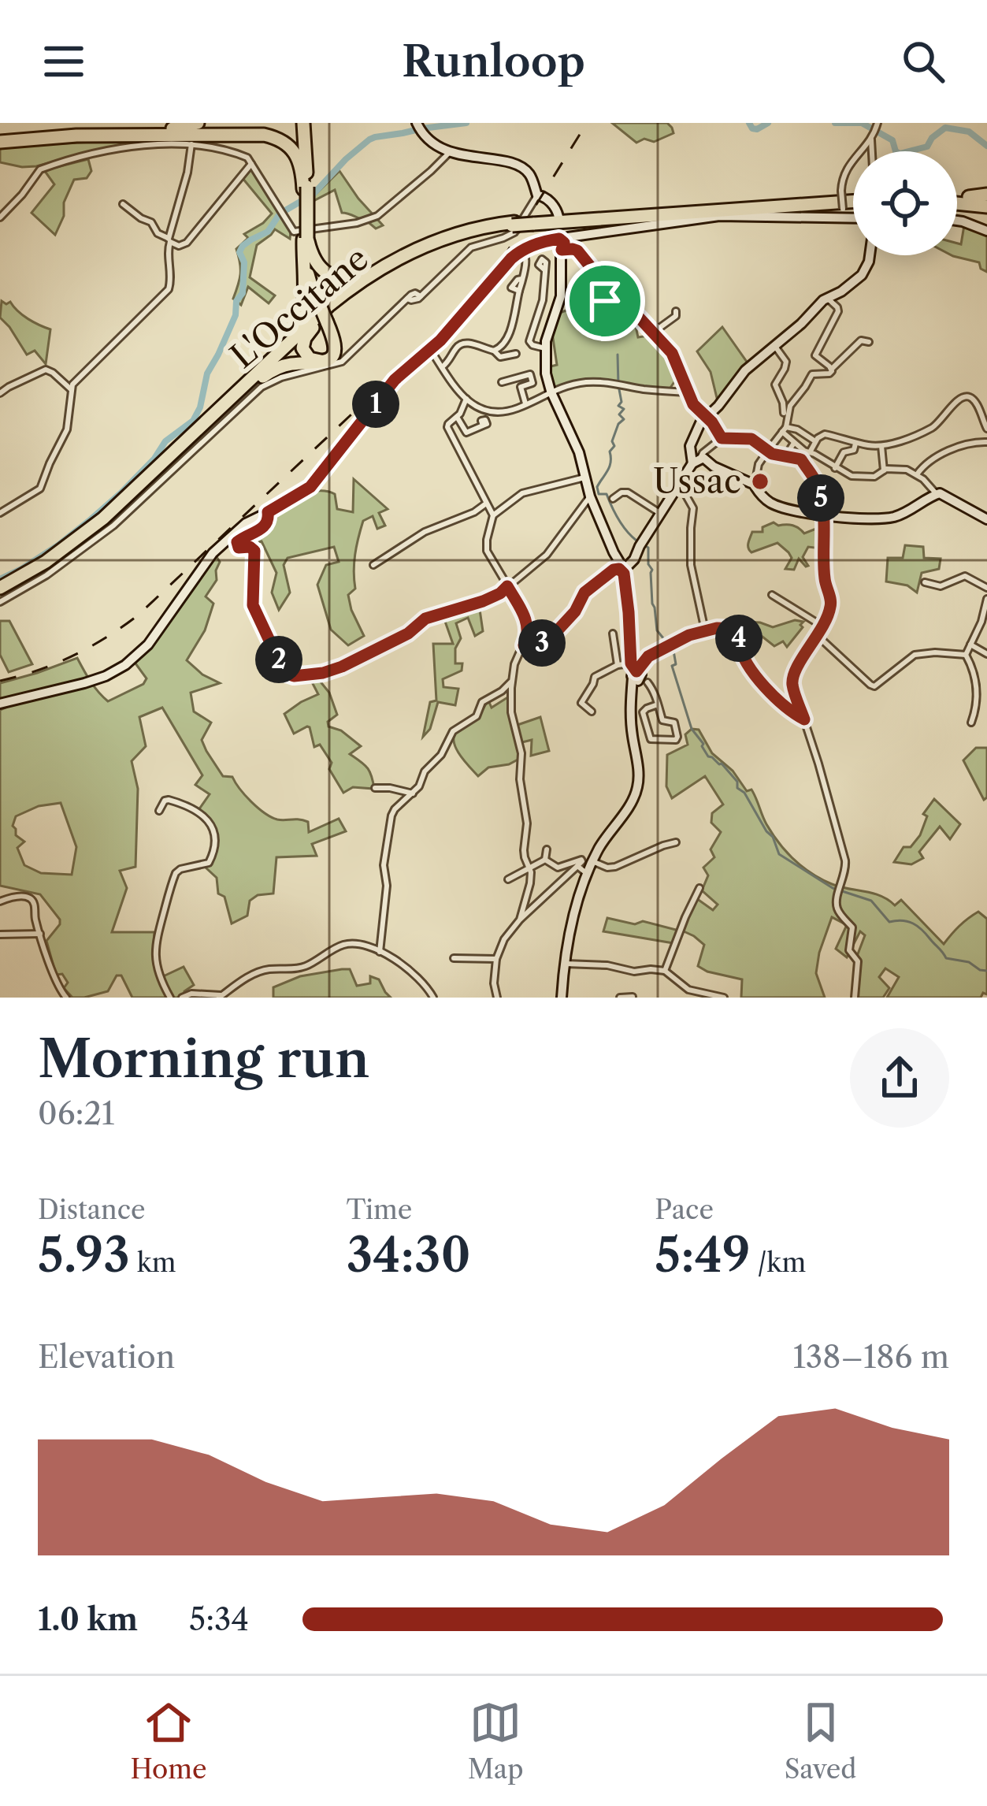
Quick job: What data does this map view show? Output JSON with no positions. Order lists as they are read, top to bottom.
{
  "streets": {
    "highway": ["L'Occitane"]
  },
  "places": ["Ussac"],
  "page": {
    "header": "Runloop",
    "pins": [
      "1",
      "5",
      "4",
      "3",
      "2"
    ],
    "heading": ["Morning run", "06:21"],
    "stats": [
      ["Distance", "5.93 km"],
      ["Time", "34:30"],
      ["Pace", "5:49 /km"]
    ],
    "chart": ["Elevation", "138–186 m"],
    "list": [
      {
        "name": "1.0 km",
        "note": "5:34"
      }
    ],
    "tabs": ["Home", "Map", "Saved"]
  }
}
